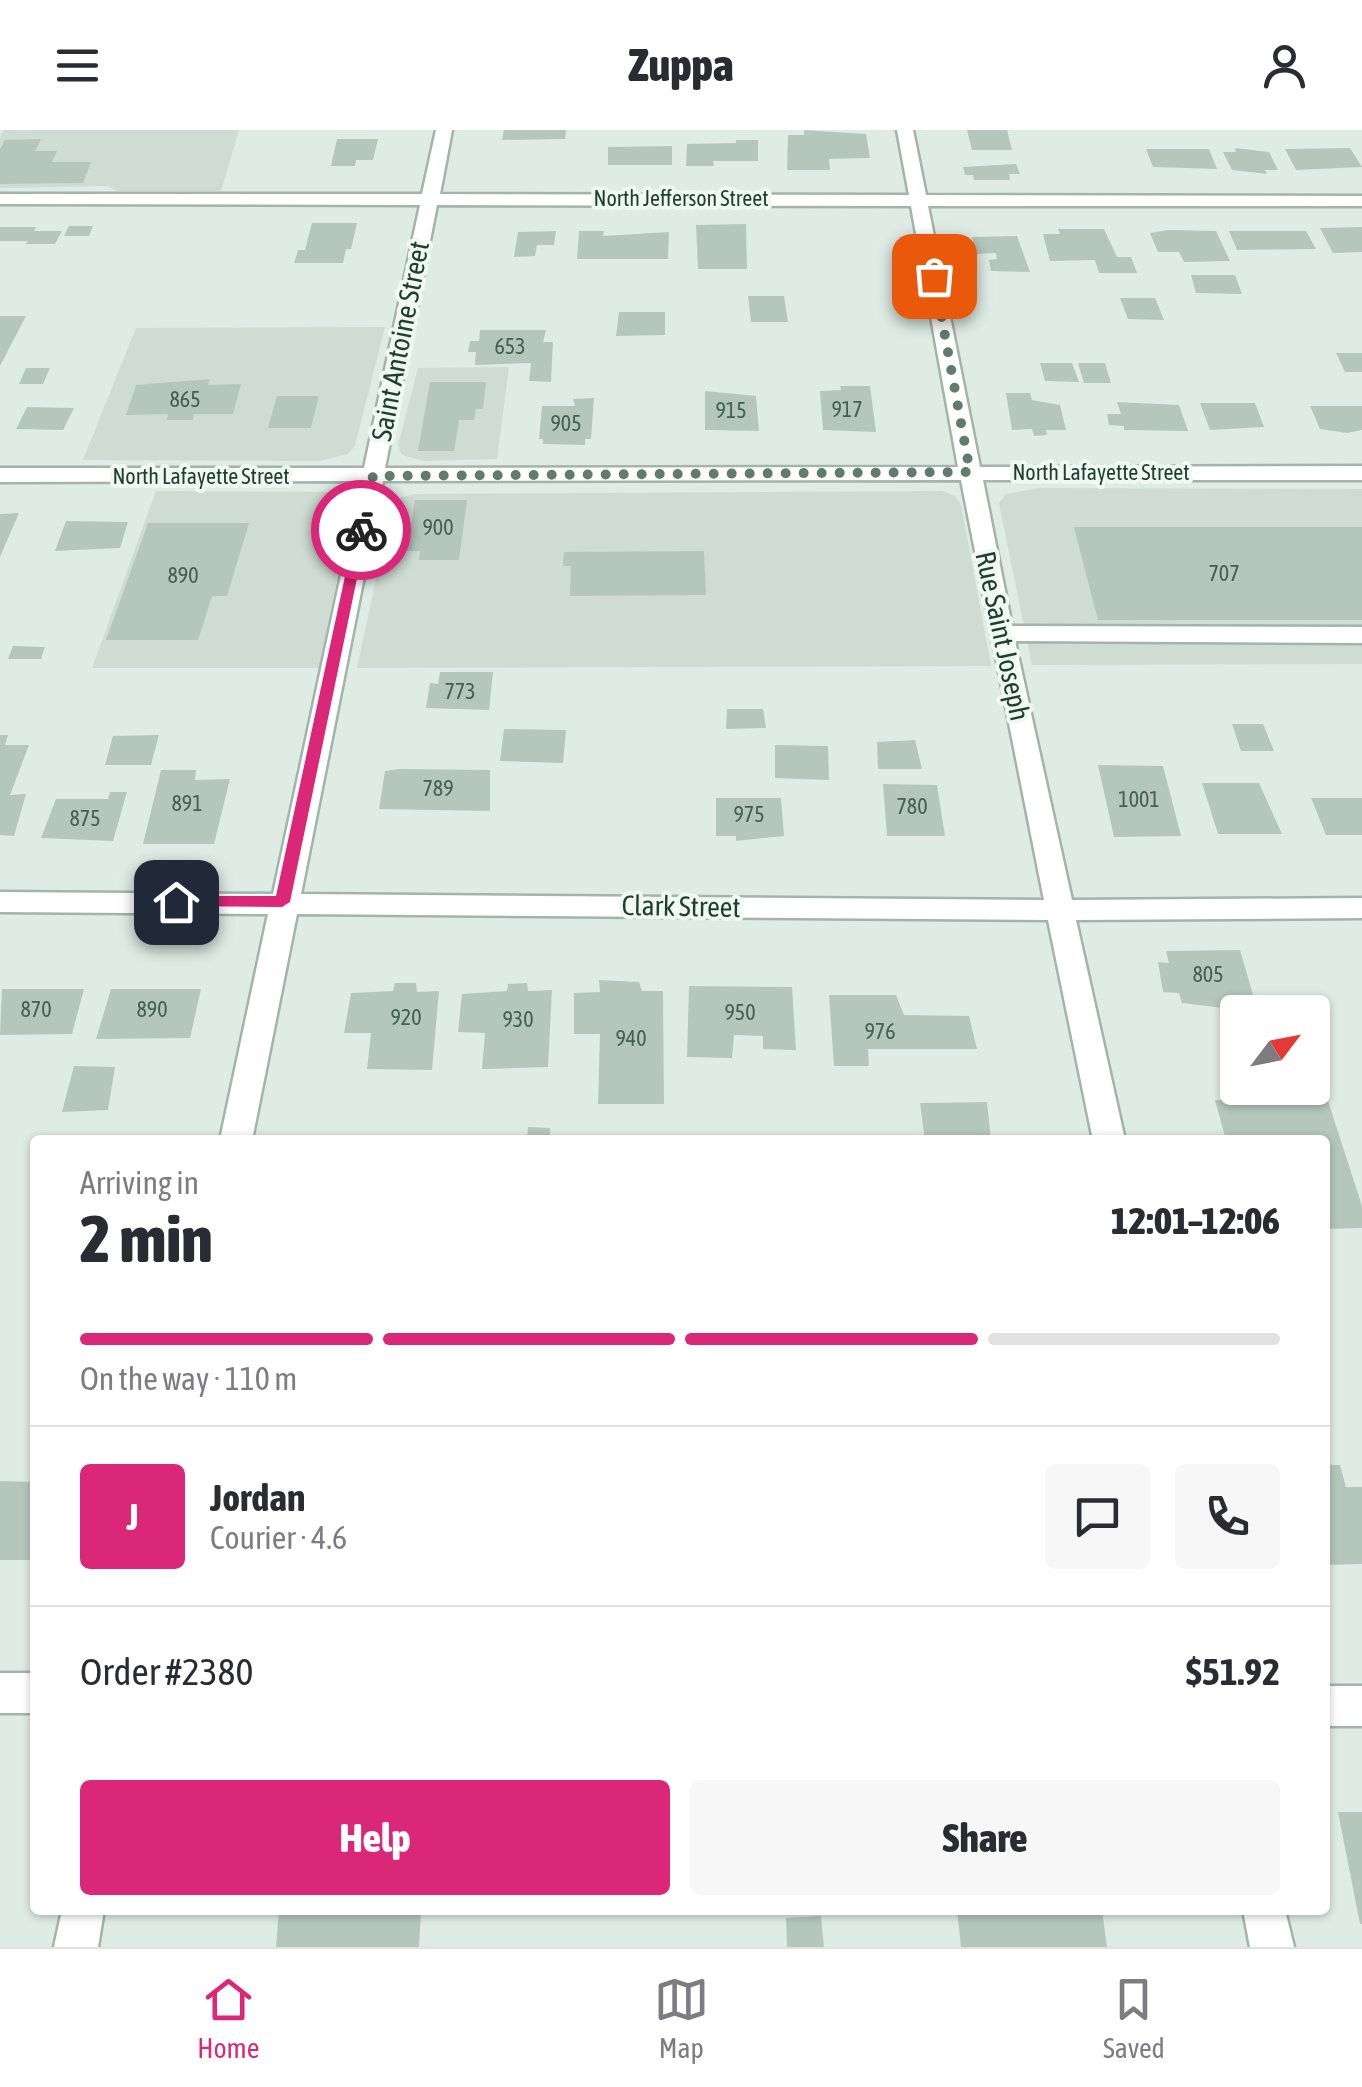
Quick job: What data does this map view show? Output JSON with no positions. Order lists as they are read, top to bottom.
{
  "streets": {
    "street": [
      "North Jefferson Street",
      "Saint Antoine Street",
      "North Lafayette Street",
      "Rue Saint Joseph",
      "Clark Street"
    ]
  },
  "crossings": [
    ["North Jefferson Street", "Saint Antoine Street"],
    ["North Jefferson Street", "Rue Saint Joseph"],
    ["Saint Antoine Street", "North Lafayette Street"],
    ["Saint Antoine Street", "Clark Street"],
    ["North Lafayette Street", "Rue Saint Joseph"],
    ["Rue Saint Joseph", "Clark Street"]
  ],
  "house_numbers": [
    "653",
    "865",
    "917",
    "915",
    "905",
    "900",
    "707",
    "890",
    "773",
    "789",
    "1001",
    "891",
    "780",
    "975",
    "875",
    "805",
    "870",
    "890",
    "950",
    "920",
    "930",
    "976",
    "940"
  ],
  "north": "top right",
  "page": {
    "header": "Zuppa",
    "heading": ["2 min", "Arriving in", "12:01–12:06"],
    "panel": [
      "Jordan",
      "Courier · 4.6",
      "Order #2380",
      "$51.92"
    ],
    "bar": "On the way · 110 m",
    "round": "J",
    "buttons": ["Help", "Share"],
    "tabs": ["Home", "Map", "Saved"]
  }
}
